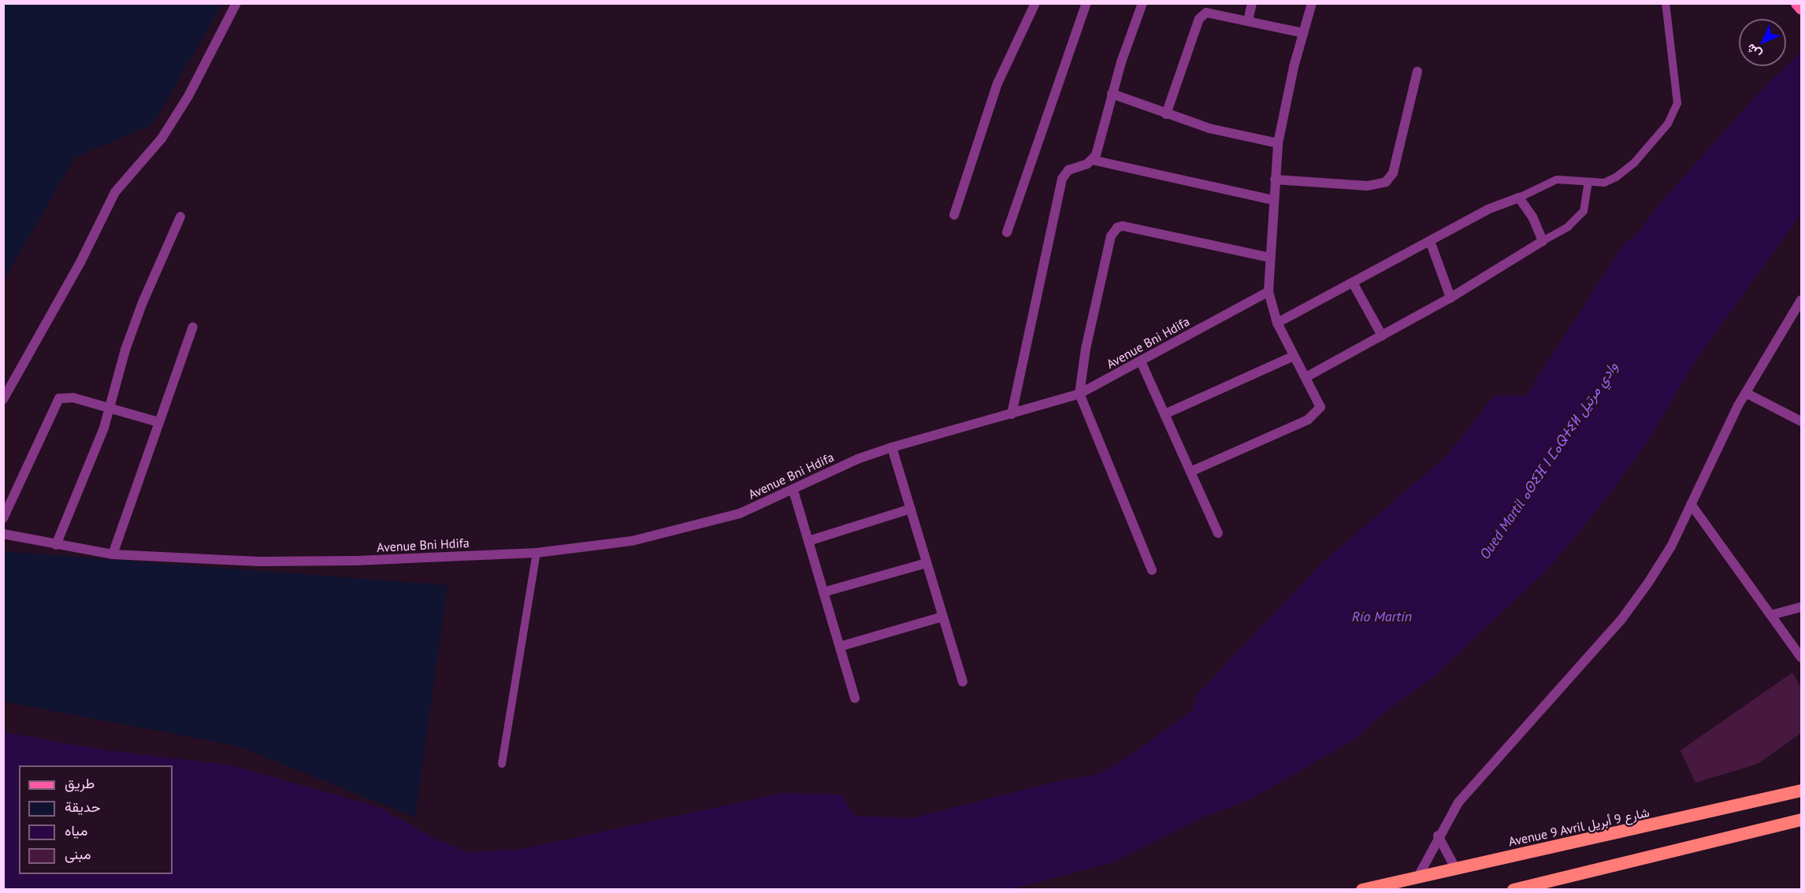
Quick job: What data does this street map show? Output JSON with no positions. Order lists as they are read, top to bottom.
{
  "streets": {
    "highway": ["Avenue 9 Avril شارع 9 أبريل"],
    "street": ["Avenue Bni Hdifa"]
  },
  "water": ["Oued Martil ⴰⵙⵉⴼ ⵏ ⵎⴰⵕⵜⵉⵍ وادي مرتيل", "Río Martín"],
  "legend": [
    "طريق",
    "حديقة",
    "مياه",
    "مبنى"
  ],
  "north": "bottom left"
}
